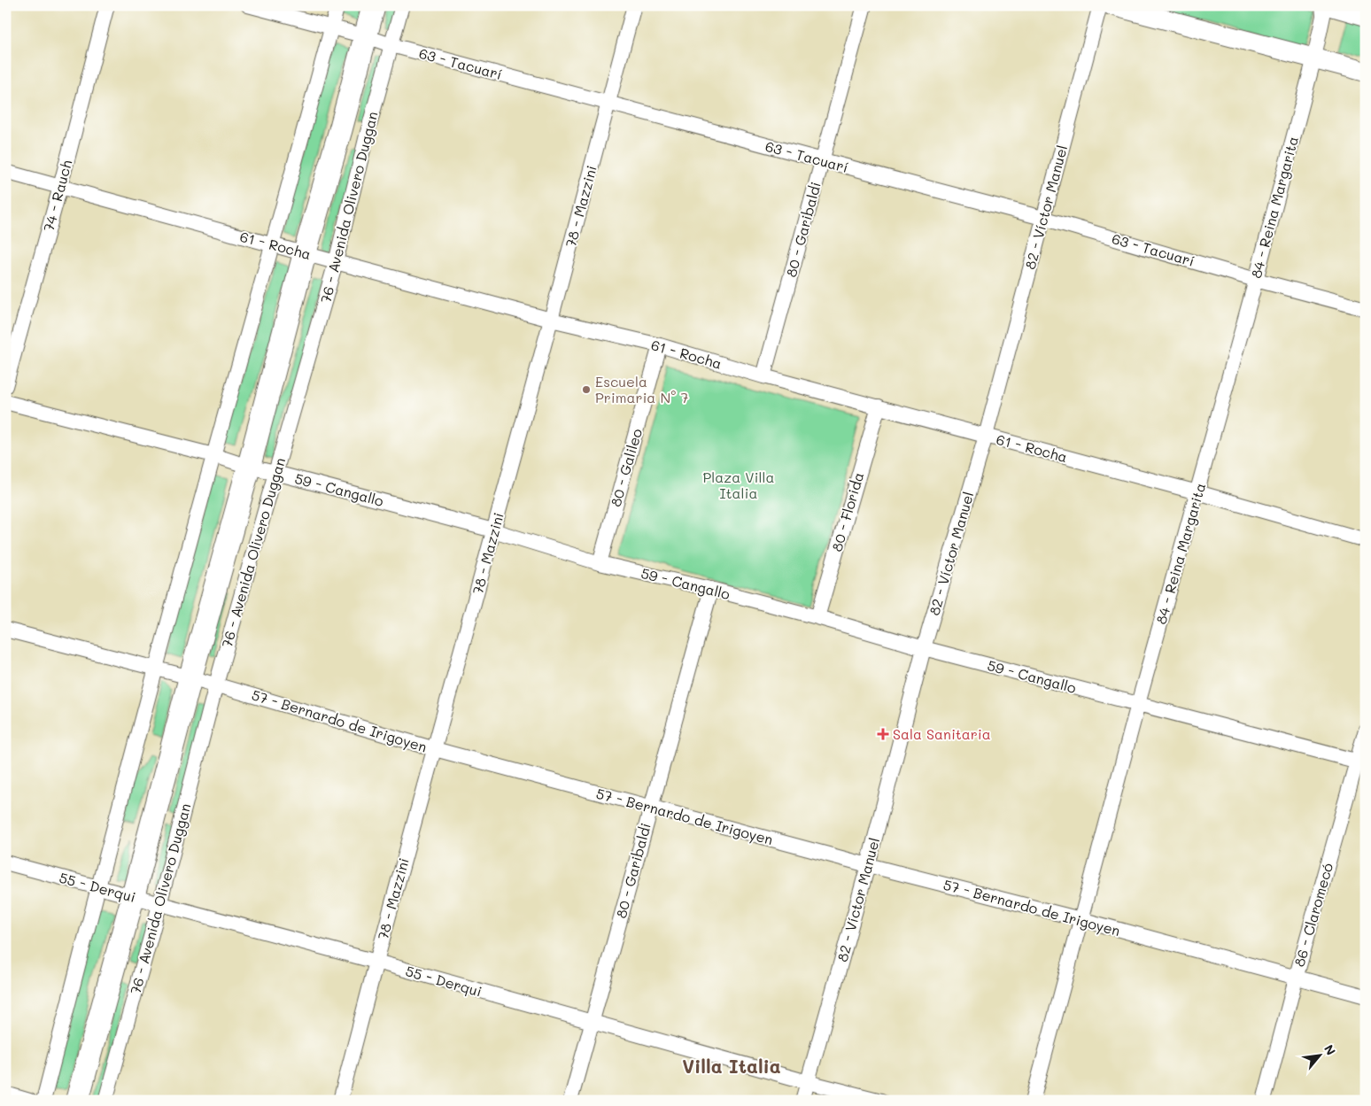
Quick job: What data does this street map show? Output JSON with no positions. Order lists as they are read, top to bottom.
{
  "streets": {
    "highway": ["76 - Avenida Olivero Duggan"],
    "street": [
      "63 - Tacuarí",
      "74 - Rauch",
      "78 - Mazzini",
      "82 - Víctor Manuel",
      "84 - Reina Margarita",
      "80 - Garibaldi",
      "61 - Rocha",
      "80 - Galileo",
      "59 - Cangallo",
      "80 - Florida",
      "57 - Bernardo de Irigoyen",
      "55 - Derqui",
      "86 - Claromecó"
    ]
  },
  "crossings": [
    ["63 - Tacuarí", "78 - Mazzini"],
    ["63 - Tacuarí", "76 - Avenida Olivero Duggan"],
    ["63 - Tacuarí", "82 - Víctor Manuel"],
    ["63 - Tacuarí", "84 - Reina Margarita"],
    ["63 - Tacuarí", "80 - Garibaldi"],
    ["74 - Rauch", "61 - Rocha"],
    ["78 - Mazzini", "61 - Rocha"],
    ["78 - Mazzini", "59 - Cangallo"],
    ["78 - Mazzini", "57 - Bernardo de Irigoyen"],
    ["78 - Mazzini", "55 - Derqui"],
    ["76 - Avenida Olivero Duggan", "61 - Rocha"],
    ["76 - Avenida Olivero Duggan", "59 - Cangallo"],
    ["76 - Avenida Olivero Duggan", "57 - Bernardo de Irigoyen"],
    ["76 - Avenida Olivero Duggan", "55 - Derqui"],
    ["82 - Víctor Manuel", "61 - Rocha"],
    ["82 - Víctor Manuel", "59 - Cangallo"],
    ["82 - Víctor Manuel", "57 - Bernardo de Irigoyen"],
    ["82 - Víctor Manuel", "55 - Derqui"],
    ["84 - Reina Margarita", "61 - Rocha"],
    ["84 - Reina Margarita", "59 - Cangallo"],
    ["84 - Reina Margarita", "57 - Bernardo de Irigoyen"],
    ["80 - Garibaldi", "61 - Rocha"],
    ["80 - Garibaldi", "59 - Cangallo"],
    ["80 - Garibaldi", "57 - Bernardo de Irigoyen"],
    ["80 - Garibaldi", "55 - Derqui"],
    ["61 - Rocha", "80 - Galileo"],
    ["61 - Rocha", "80 - Florida"],
    ["80 - Galileo", "59 - Cangallo"],
    ["59 - Cangallo", "80 - Florida"],
    ["59 - Cangallo", "86 - Claromecó"],
    ["57 - Bernardo de Irigoyen", "86 - Claromecó"]
  ],
  "districts": ["Villa Italia"],
  "parks": ["Plaza Villa Italia"],
  "places": {
    "other": ["Escuela Primaria N° 7"],
    "health": ["Sala Sanitaria"]
  },
  "north": "top right"
}
